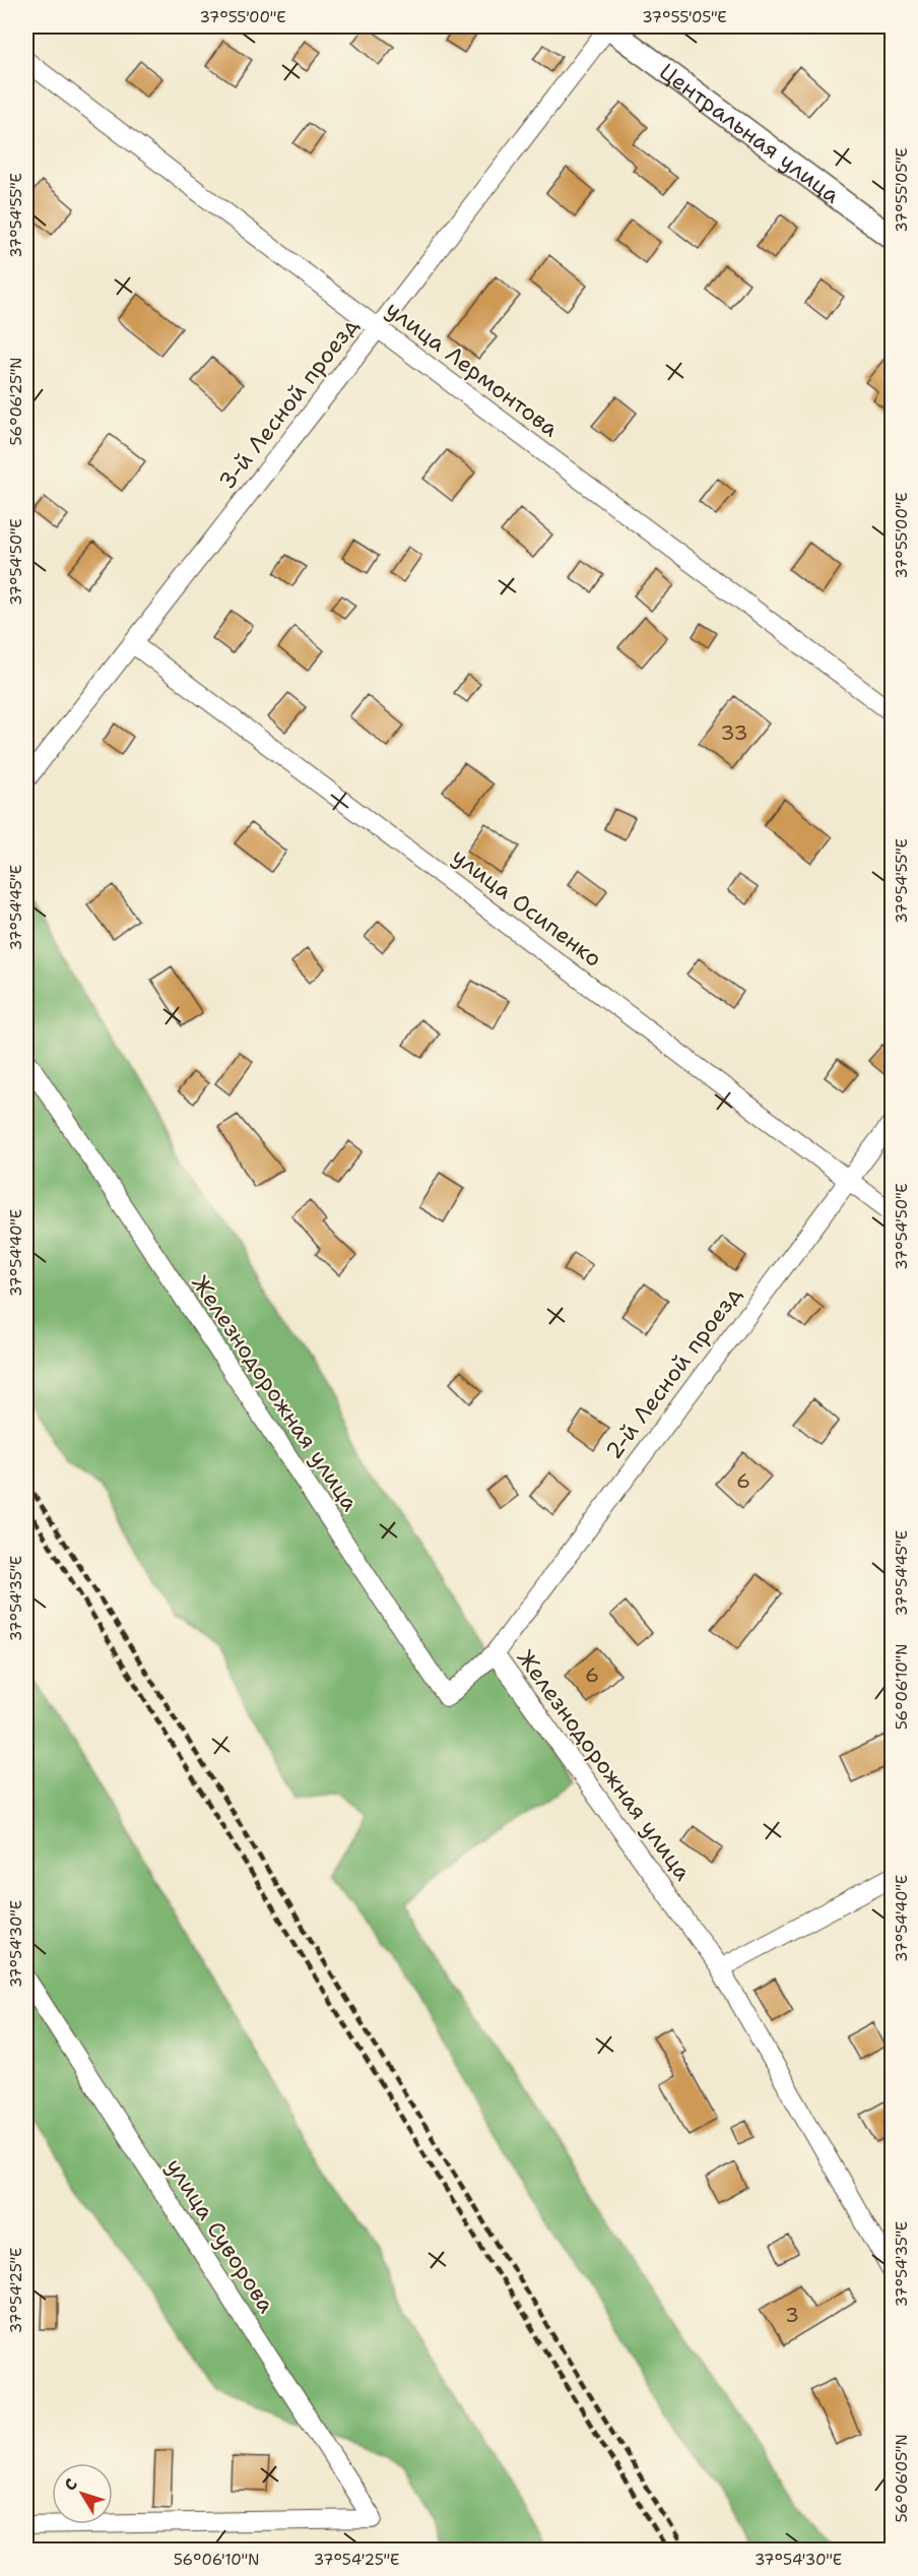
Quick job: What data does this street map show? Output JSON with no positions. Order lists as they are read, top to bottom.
{
  "streets": {
    "street": [
      "Центральная улица",
      "улица Лермонтова",
      "3-й Лесной проезд",
      "улица Осипенко",
      "2-й Лесной проезд",
      "Железнодорожная улица",
      "улица Суворова"
    ]
  },
  "crossings": [
    ["Центральная улица", "3-й Лесной проезд"],
    ["улица Лермонтова", "3-й Лесной проезд"],
    ["3-й Лесной проезд", "улица Осипенко"],
    ["улица Осипенко", "2-й Лесной проезд"],
    ["2-й Лесной проезд", "Железнодорожная улица"]
  ],
  "house_numbers": [
    "33",
    "6",
    "6",
    "3"
  ],
  "north": "top left",
  "coordinates": [
    "37°55'00\"E",
    "37°55'05\"E",
    "37°54'55\"E",
    "56°06'25\"N",
    "37°54'50\"E",
    "37°54'45\"E",
    "37°54'40\"E",
    "37°54'35\"E",
    "56°06'10\"N",
    "37°54'30\"E",
    "37°54'25\"E",
    "56°06'05\"N"
  ]
}
